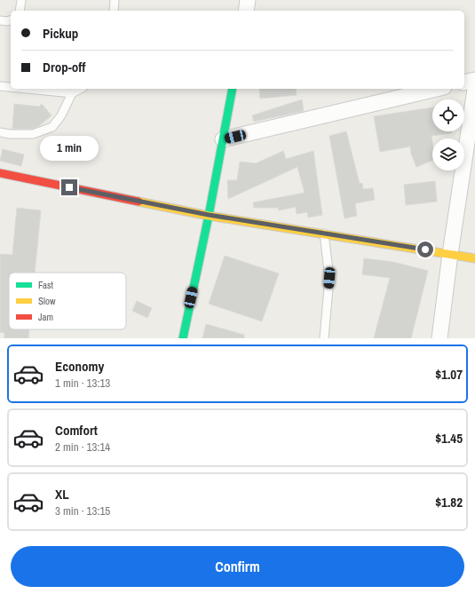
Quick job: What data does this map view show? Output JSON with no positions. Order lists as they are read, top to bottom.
{
  "legend": ["Fast", "Slow", "Jam"],
  "page": {
    "banner": ["Pickup", "Drop-off"],
    "bubble": "1 min",
    "list": [
      {
        "name": "Economy",
        "note": "1 min · 13:13",
        "value": "$1.07"
      },
      {
        "name": "Comfort",
        "note": "2 min · 13:14",
        "value": "$1.45"
      },
      {
        "name": "XL",
        "note": "3 min · 13:15",
        "value": "$1.82"
      }
    ],
    "buttons": "Confirm"
  }
}
